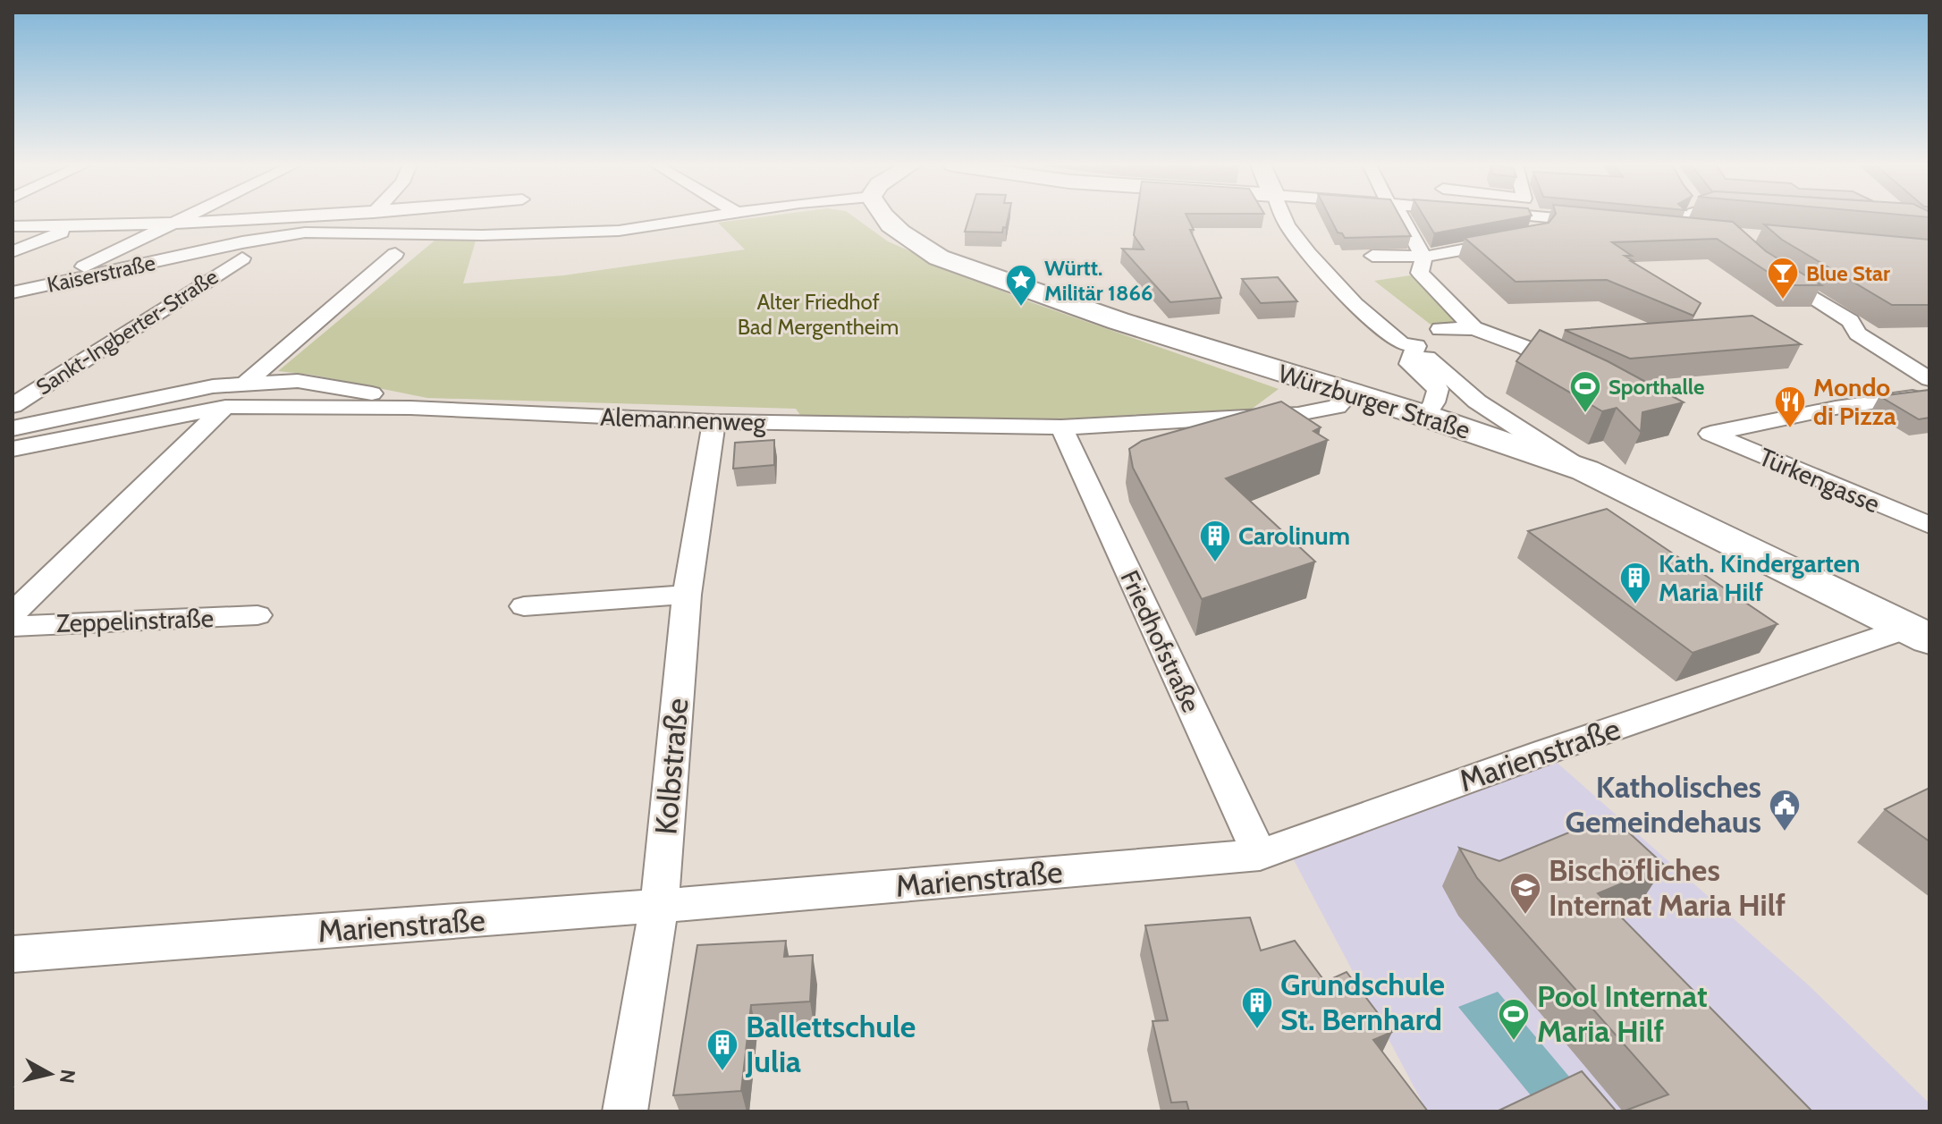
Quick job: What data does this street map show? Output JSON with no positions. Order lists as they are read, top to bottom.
{
  "streets": {
    "street": [
      "Kaiserstraße",
      "Sankt-Ingberter-Straße",
      "Würzburger Straße",
      "Alemannenweg",
      "Türkengasse",
      "Zeppelinstraße",
      "Friedhofstraße",
      "Marienstraße",
      "Kolbstraße"
    ]
  },
  "crossings": [
    ["Würzburger Straße", "Alemannenweg"],
    ["Würzburger Straße", "Marienstraße"],
    ["Alemannenweg", "Friedhofstraße"],
    ["Alemannenweg", "Kolbstraße"],
    ["Friedhofstraße", "Marienstraße"],
    ["Marienstraße", "Kolbstraße"]
  ],
  "parks": ["Alter Friedhof Bad Mergentheim"],
  "places": {
    "bar": ["Blue Star"],
    "place": ["Württ. Militär 1866"],
    "sports": ["Sporthalle", "Pool Internat Maria Hilf"],
    "restaurant": ["Mondo di Pizza"],
    "building": [
      "Carolinum",
      "Kath. Kindergarten Maria Hilf",
      "Grundschule St. Bernhard",
      "Ballettschule Julia"
    ],
    "public building": ["Katholisches Gemeindehaus"],
    "school or university": ["Bischöfliches Internat Maria Hilf"]
  },
  "north": "right"
}
